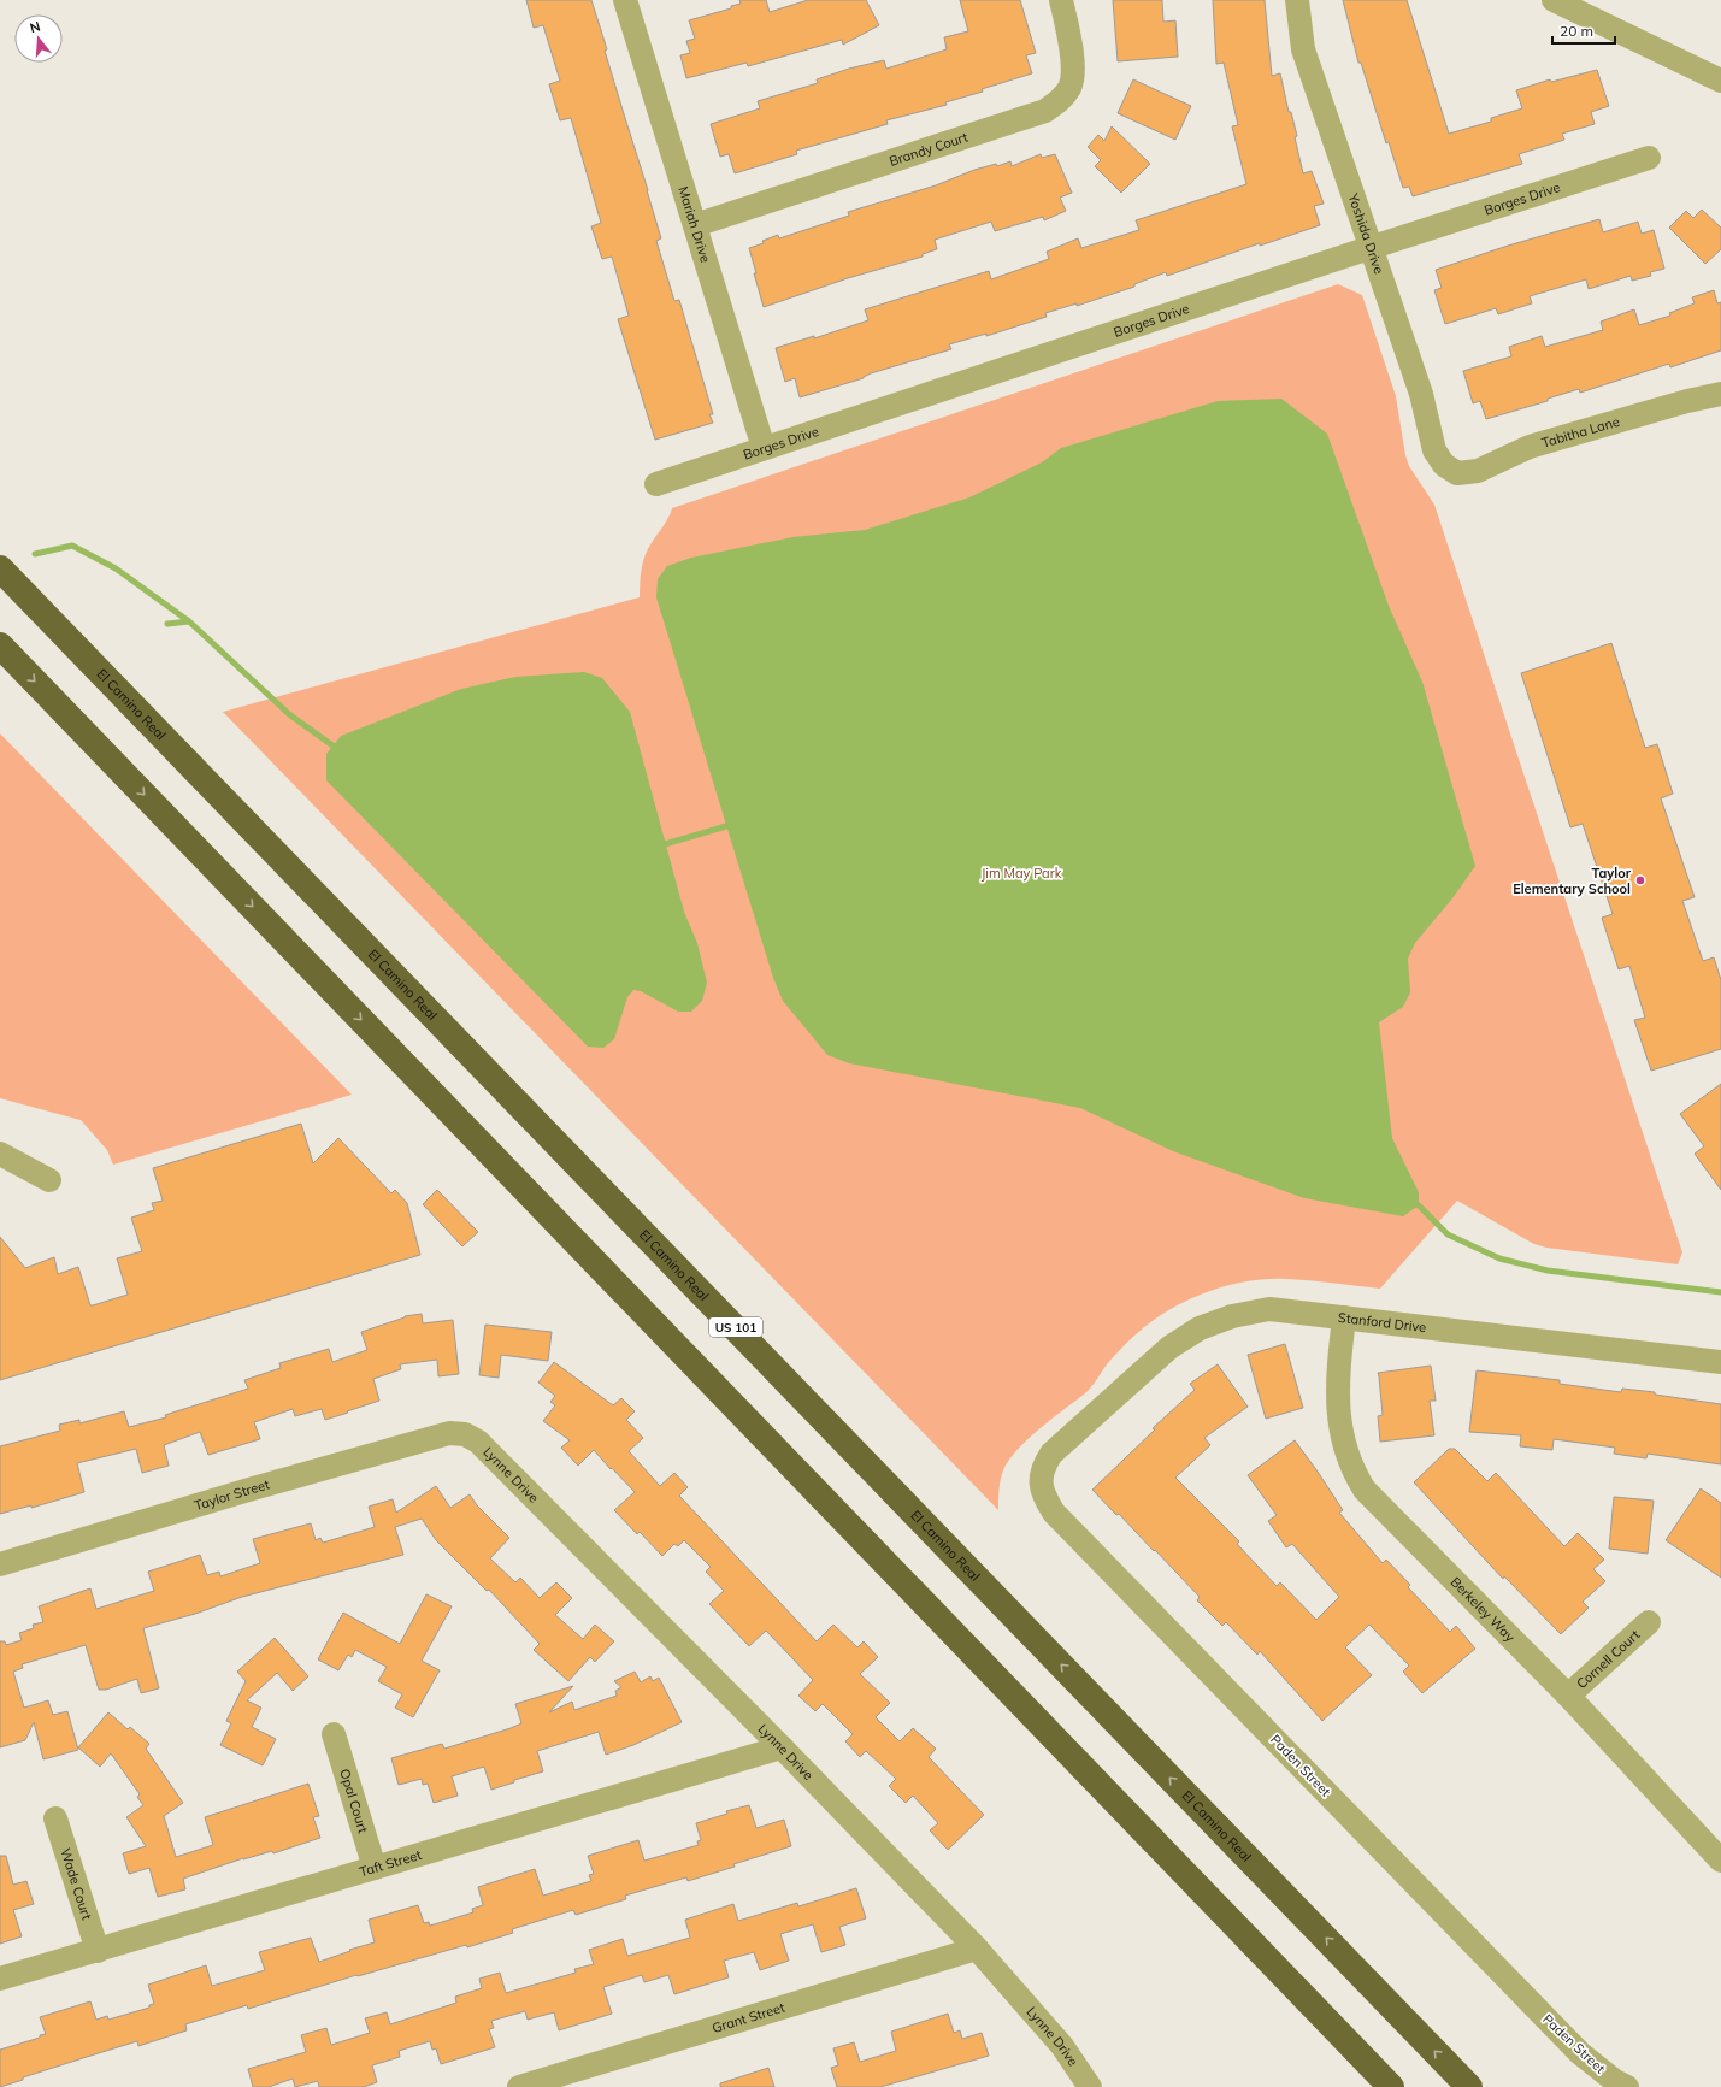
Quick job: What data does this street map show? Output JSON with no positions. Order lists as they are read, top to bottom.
{
  "streets": {
    "highway": ["El Camino Real", "US 101"],
    "street": [
      "Brandy Court",
      "Borges Drive",
      "Mariah Drive",
      "Yoshida Drive",
      "Tabitha Lane",
      "Stanford Drive",
      "Lynne Drive",
      "Taylor Street",
      "Berkeley Way",
      "Cornell Court",
      "Paden Street",
      "Opal Court",
      "Taft Street",
      "Wade Court",
      "Grant Street"
    ]
  },
  "crossings": [
    ["Brandy Court", "Mariah Drive"],
    ["Borges Drive", "Mariah Drive"],
    ["Borges Drive", "Yoshida Drive"],
    ["Yoshida Drive", "Tabitha Lane"],
    ["Stanford Drive", "Berkeley Way"],
    ["Stanford Drive", "Paden Street"],
    ["Lynne Drive", "Taylor Street"],
    ["Lynne Drive", "Taft Street"],
    ["Lynne Drive", "Grant Street"],
    ["Berkeley Way", "Cornell Court"],
    ["Opal Court", "Taft Street"],
    ["Taft Street", "Wade Court"]
  ],
  "parks": ["Jim May Park"],
  "places": ["Taylor Elementary School"],
  "scale_bar": "20 m",
  "north": "top"
}
